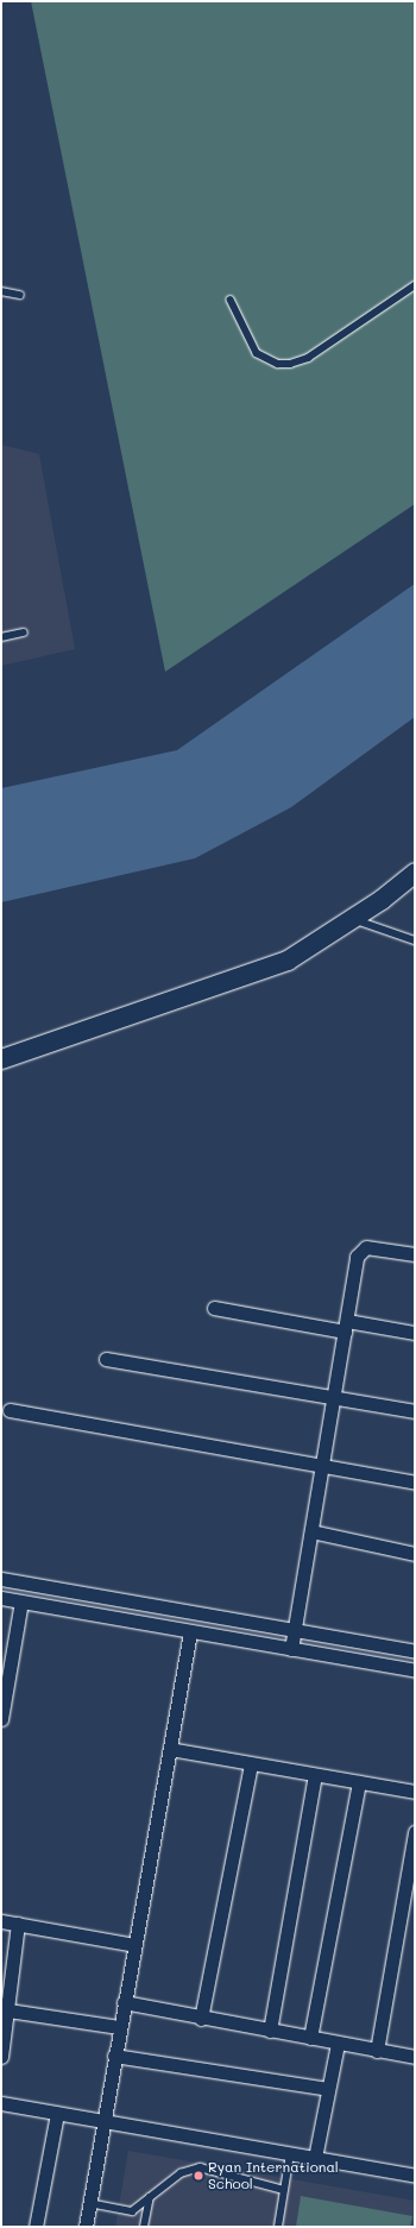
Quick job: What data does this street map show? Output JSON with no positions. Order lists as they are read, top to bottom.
{
  "places": ["Ryan International School"]
}
